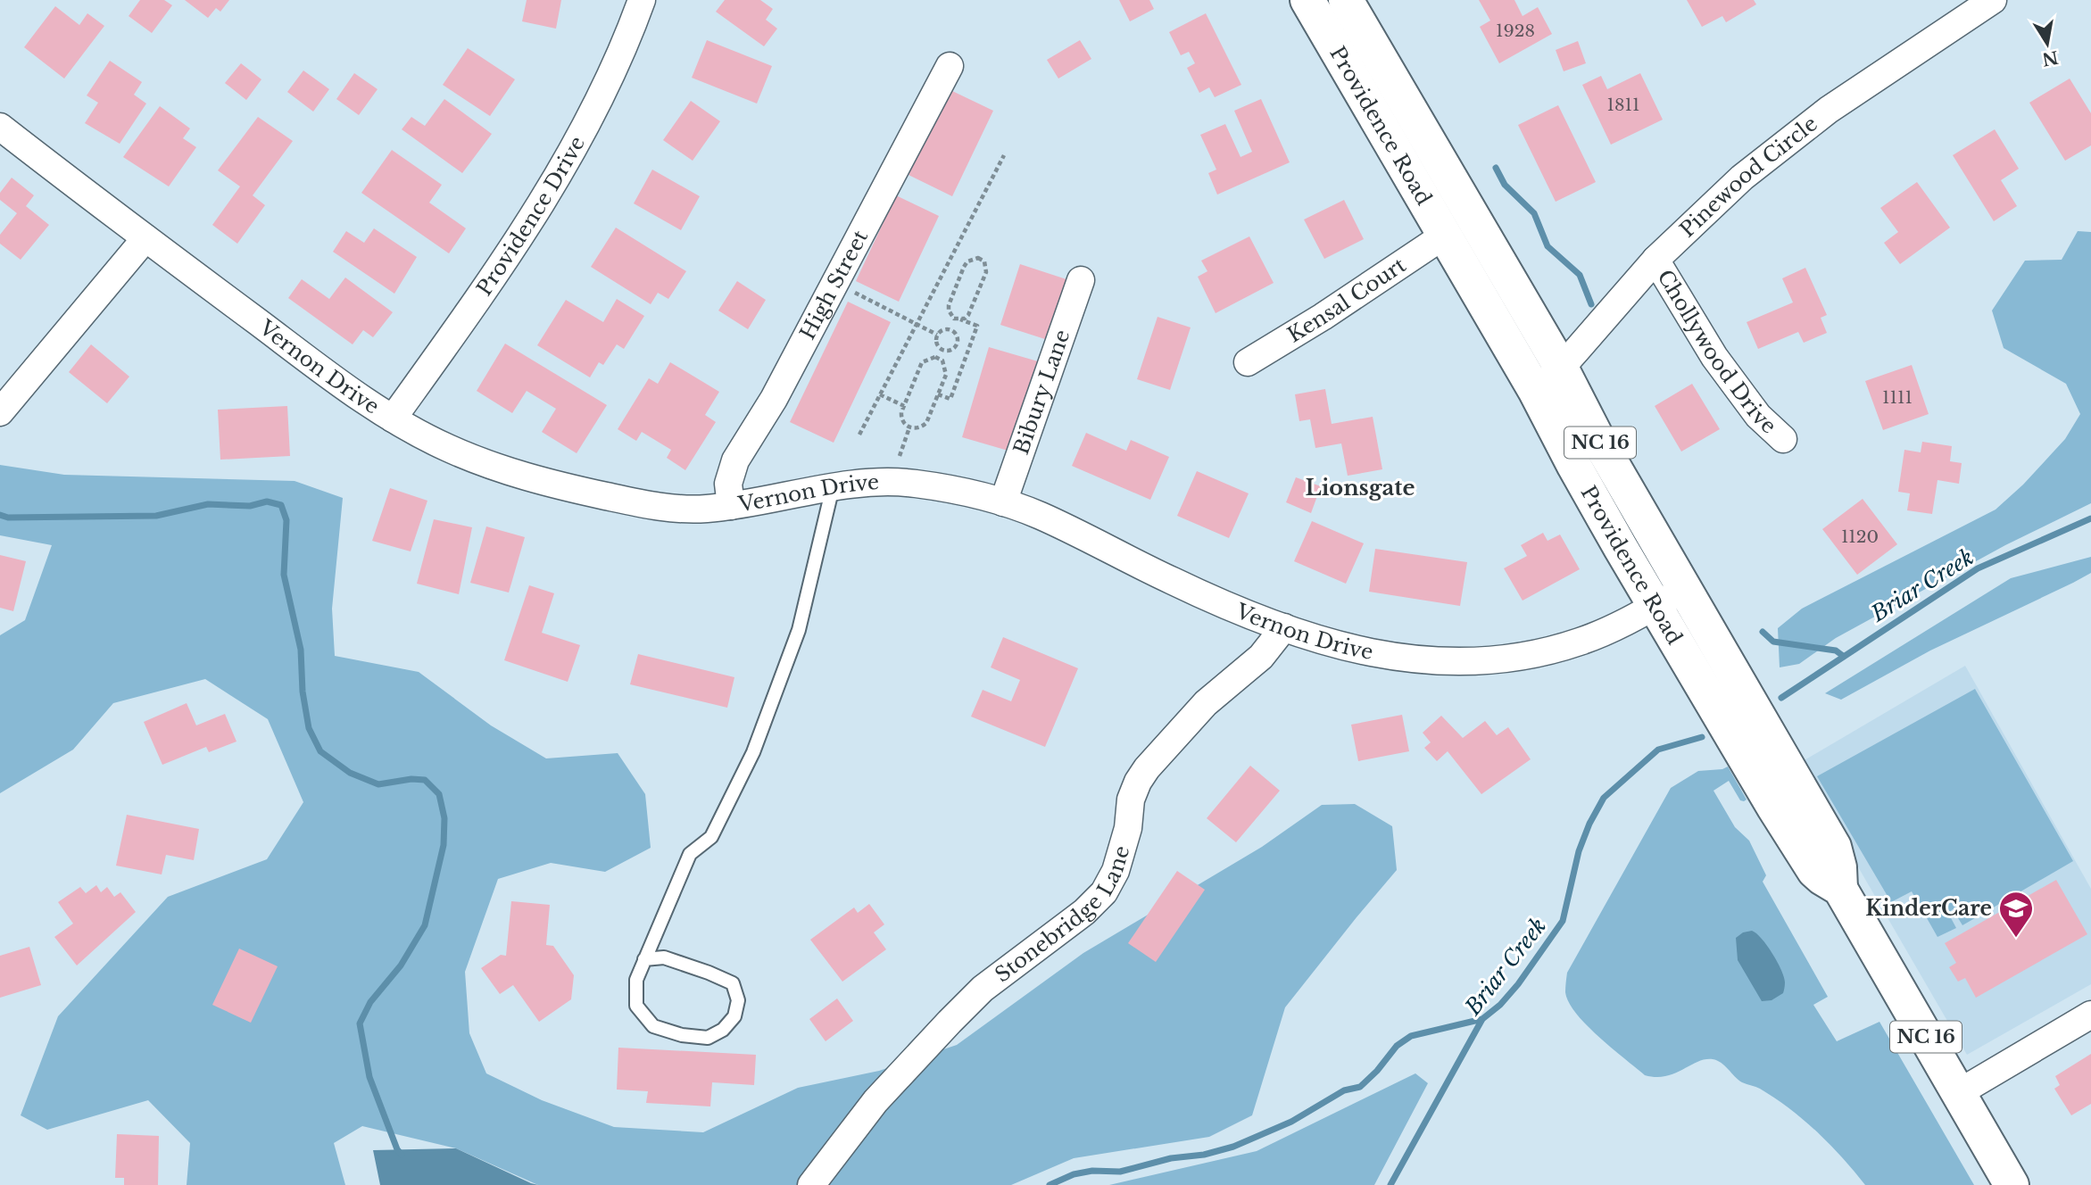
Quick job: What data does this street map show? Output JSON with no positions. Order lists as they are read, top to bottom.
{
  "streets": {
    "main road": ["Providence Road", "NC 16"],
    "street": [
      "Pinewood Circle",
      "Providence Drive",
      "High Street",
      "Kensal Court",
      "Chollywood Drive",
      "Vernon Drive",
      "Bibury Lane",
      "Stonebridge Lane"
    ]
  },
  "crossings": [
    ["Providence Road", "Pinewood Circle"],
    ["Providence Road", "Kensal Court"],
    ["Providence Road", "Vernon Drive"],
    ["Pinewood Circle", "Chollywood Drive"],
    ["Providence Drive", "Vernon Drive"],
    ["High Street", "Vernon Drive"],
    ["Vernon Drive", "Bibury Lane"],
    ["Vernon Drive", "Stonebridge Lane"]
  ],
  "districts": ["Lionsgate"],
  "water": ["Briar Creek"],
  "places": {
    "school or university": ["KinderCare"]
  },
  "house_numbers": [
    "1928",
    "1811",
    "1111",
    "1120"
  ],
  "north": "bottom"
}
